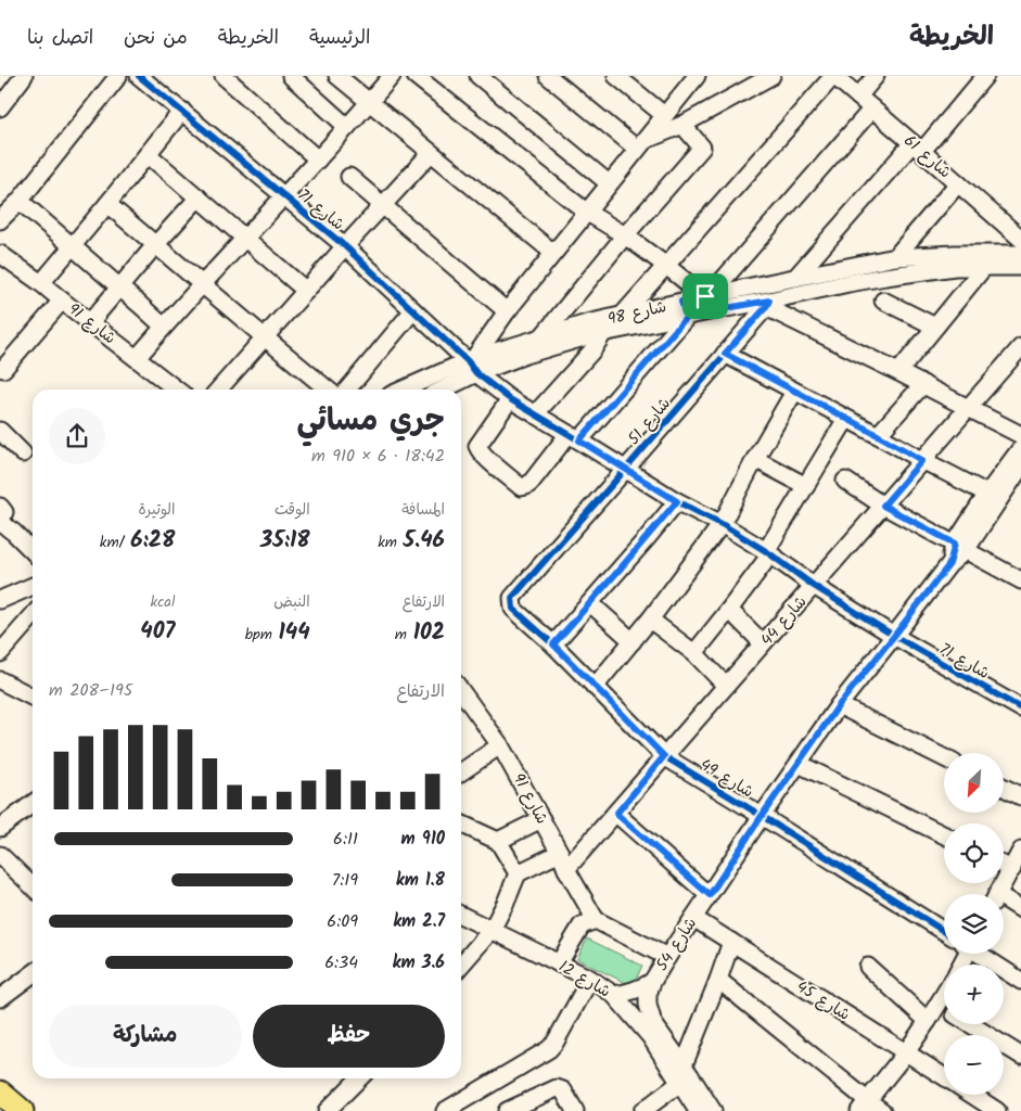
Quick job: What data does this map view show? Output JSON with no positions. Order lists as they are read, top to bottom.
{
  "streets": {
    "street": [
      "شارع 61",
      "شارع 71",
      "شارع 98",
      "شارع 91",
      "شارع 51",
      "شارع 44",
      "شارع 49",
      "شارع 54",
      "شارع 12",
      "شارع 45"
    ]
  },
  "crossings": [
    ["شارع 71", "شارع 98"],
    ["شارع 71", "شارع 51"],
    ["شارع 71", "شارع 44"],
    ["شارع 71", "شارع 54"],
    ["شارع 98", "شارع 51"],
    ["شارع 91", "شارع 44"],
    ["شارع 51", "شارع 49"],
    ["شارع 44", "شارع 49"],
    ["شارع 49", "شارع 54"],
    ["شارع 54", "شارع 12"],
    ["شارع 54", "شارع 45"]
  ],
  "north": "bottom left",
  "page": {
    "header": "الخريطة",
    "nav": [
      "الرئيسية",
      "الخريطة",
      "من نحن",
      "اتصل بنا"
    ],
    "heading": ["جري مسائي", "18:42 · 6 × 910 m"],
    "stats": [
      ["المسافة", "5.46 km"],
      ["الوقت", "35:18"],
      ["الوتيرة", "6:28 /km"],
      ["الارتفاع", "102 m"],
      ["النبض", "144 bpm"],
      ["kcal", "407"]
    ],
    "chart": ["الارتفاع", "195–208 m"],
    "map_buttons": ["+", "−"],
    "list": [
      {
        "name": "910 m",
        "note": "6:11"
      },
      {
        "name": "1.8 km",
        "note": "7:19"
      },
      {
        "name": "2.7 km",
        "note": "6:09"
      },
      {
        "name": "3.6 km",
        "note": "6:34"
      }
    ],
    "buttons": ["حفظ", "مشاركة"]
  }
}
